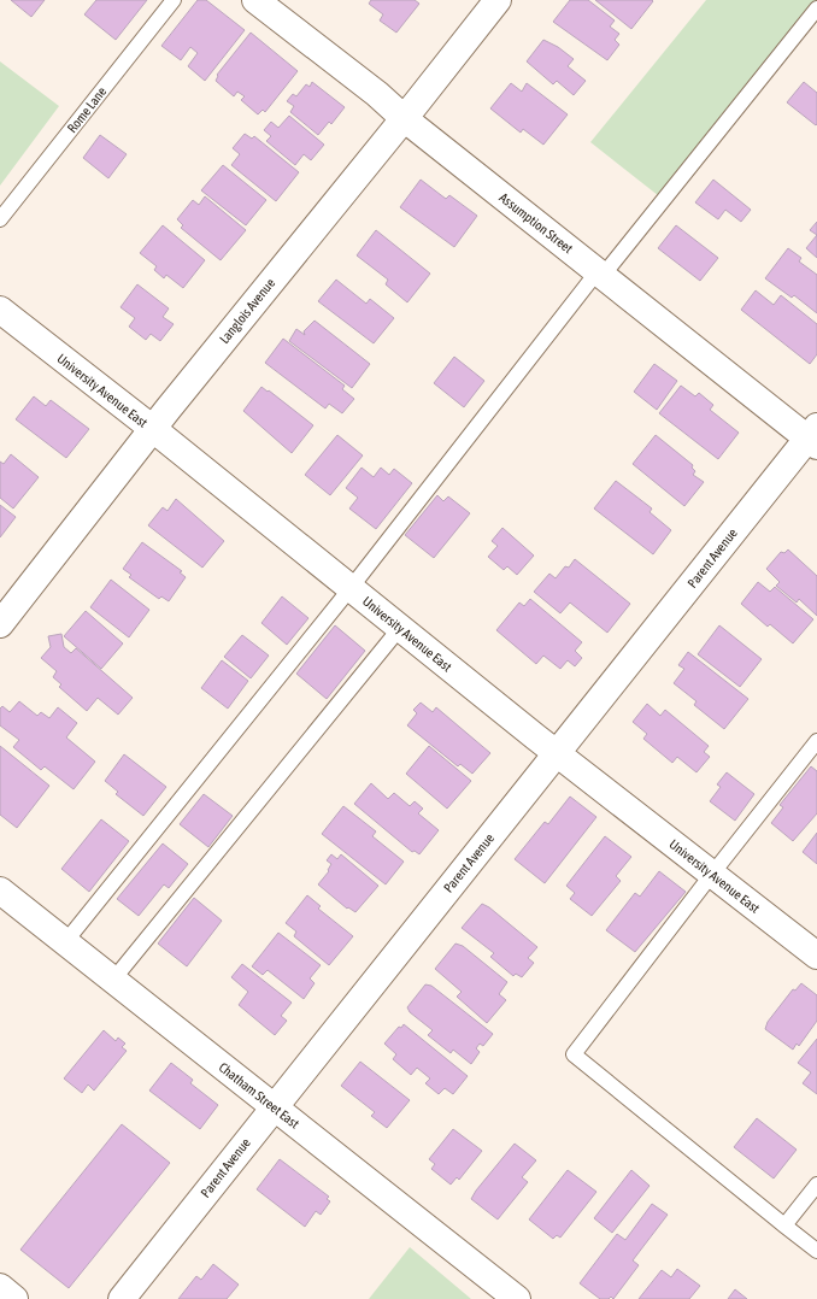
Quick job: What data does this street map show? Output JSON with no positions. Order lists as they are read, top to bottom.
{
  "streets": {
    "street": [
      "Assumption Street",
      "Langlois Avenue",
      "University Avenue East",
      "Parent Avenue",
      "Chatham Street East"
    ],
    "lane": ["Rome Lane"]
  },
  "crossings": [
    ["Assumption Street", "Langlois Avenue"],
    ["Assumption Street", "Parent Avenue"],
    ["Langlois Avenue", "University Avenue East"],
    ["University Avenue East", "Parent Avenue"],
    ["Parent Avenue", "Chatham Street East"]
  ]
}
